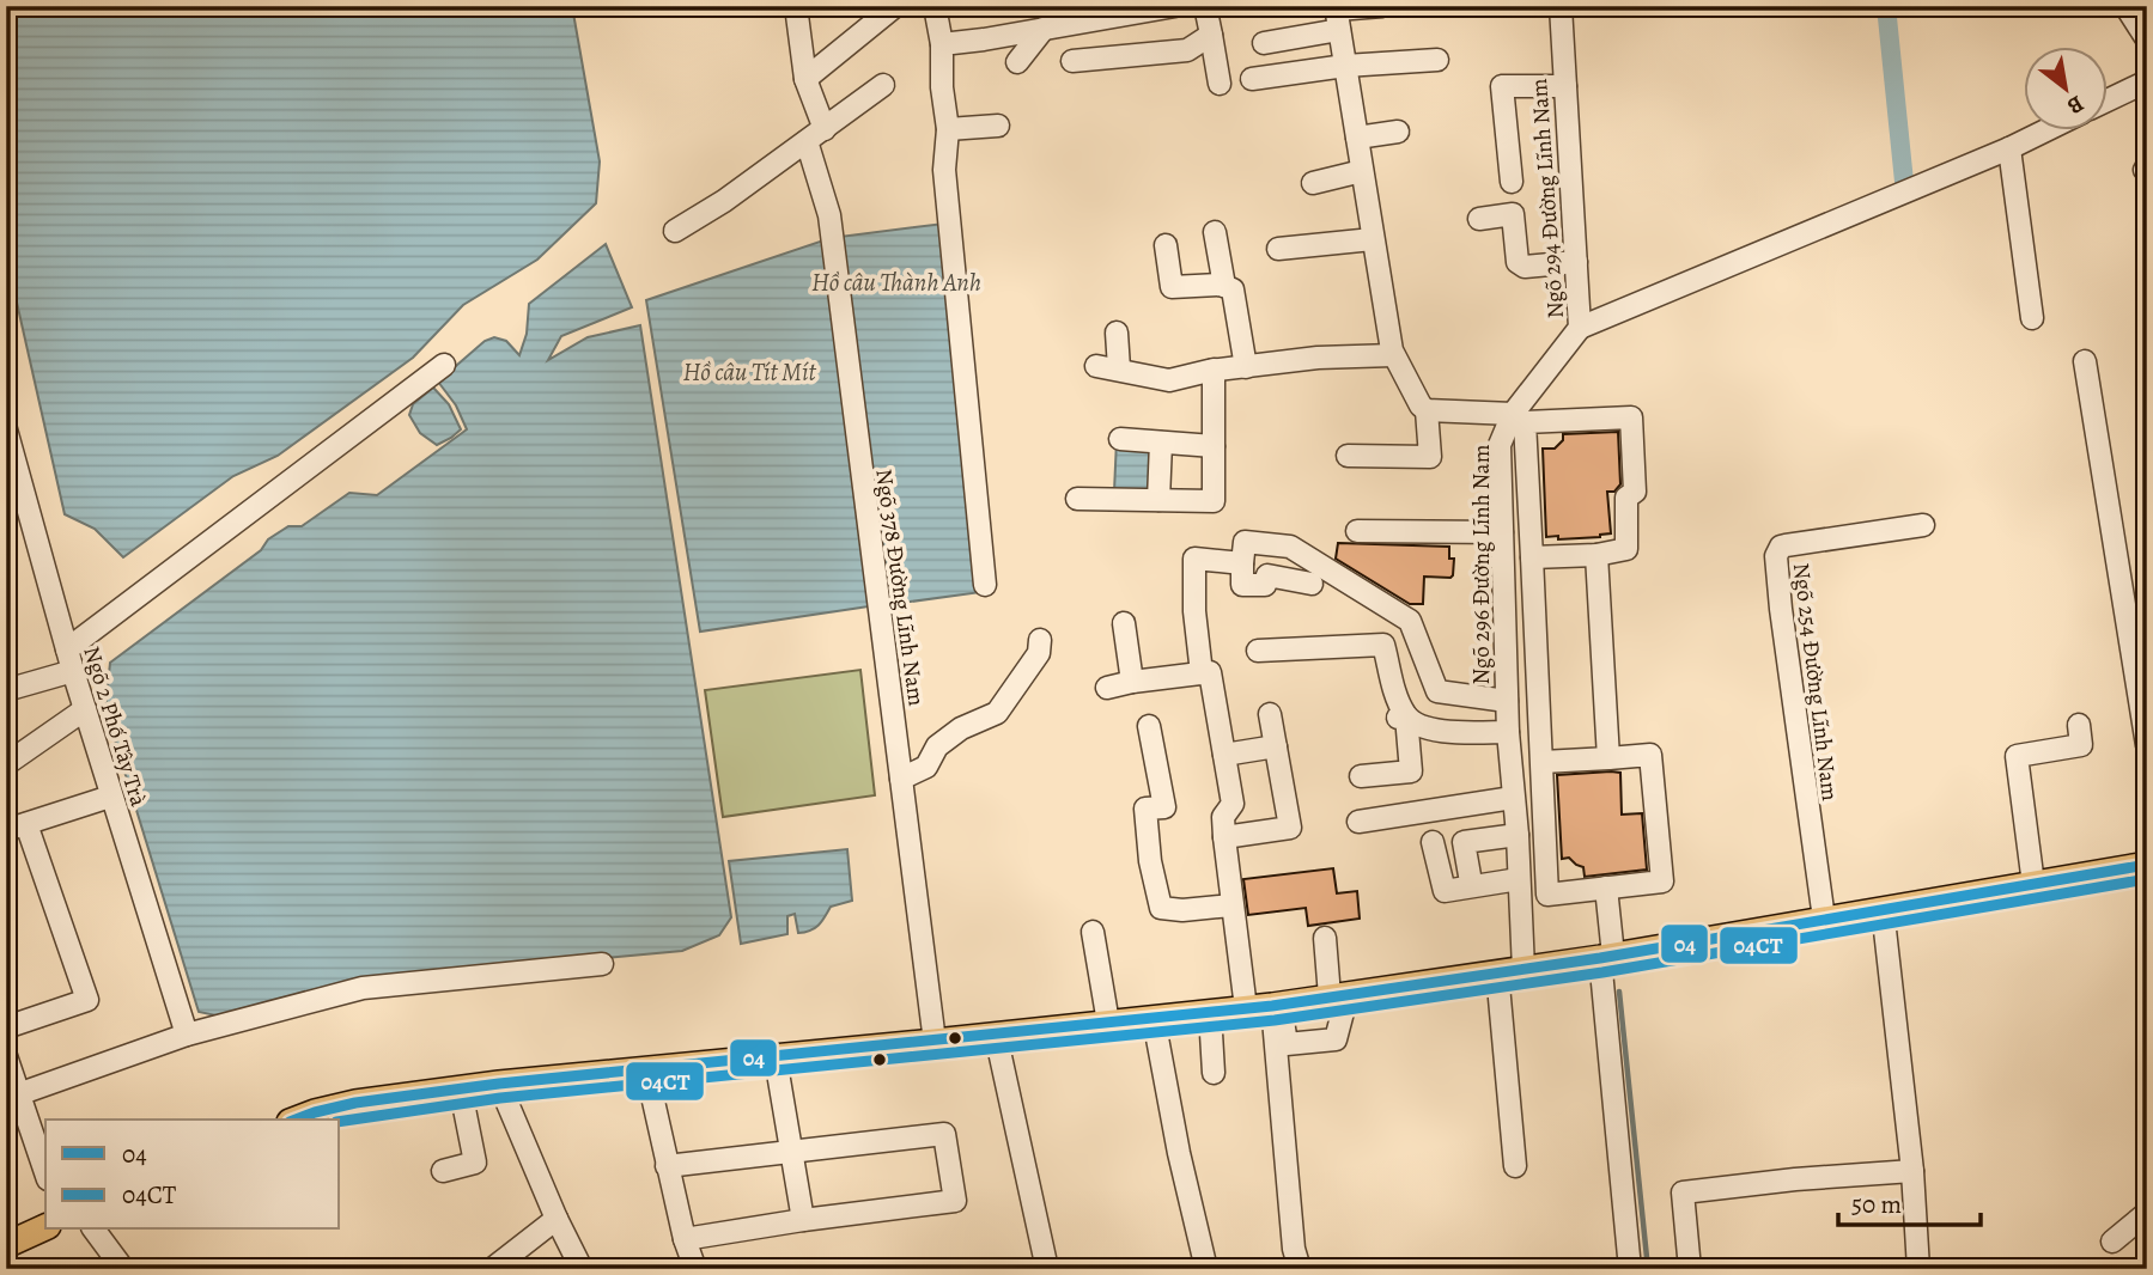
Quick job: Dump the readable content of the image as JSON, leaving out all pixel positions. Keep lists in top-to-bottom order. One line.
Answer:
{"streets":{"street":["Ngõ 294 Đường Lĩnh Nam","Ngõ 296 Đường Lĩnh Nam","Ngõ 378 Đường Lĩnh Nam","Ngõ 254 Đường Lĩnh Nam","Ngõ 2 Phố Tây Trà"]},"crossings":[["Ngõ 294 Đường Lĩnh Nam","Ngõ 296 Đường Lĩnh Nam"]],"water":["Hồ câu Thành Anh","Hồ câu Tít Mít"],"lines":["transit line 04","transit line 04CT"],"legend":["04","04CT"],"scale_bar":"50 m","north":"bottom right"}
